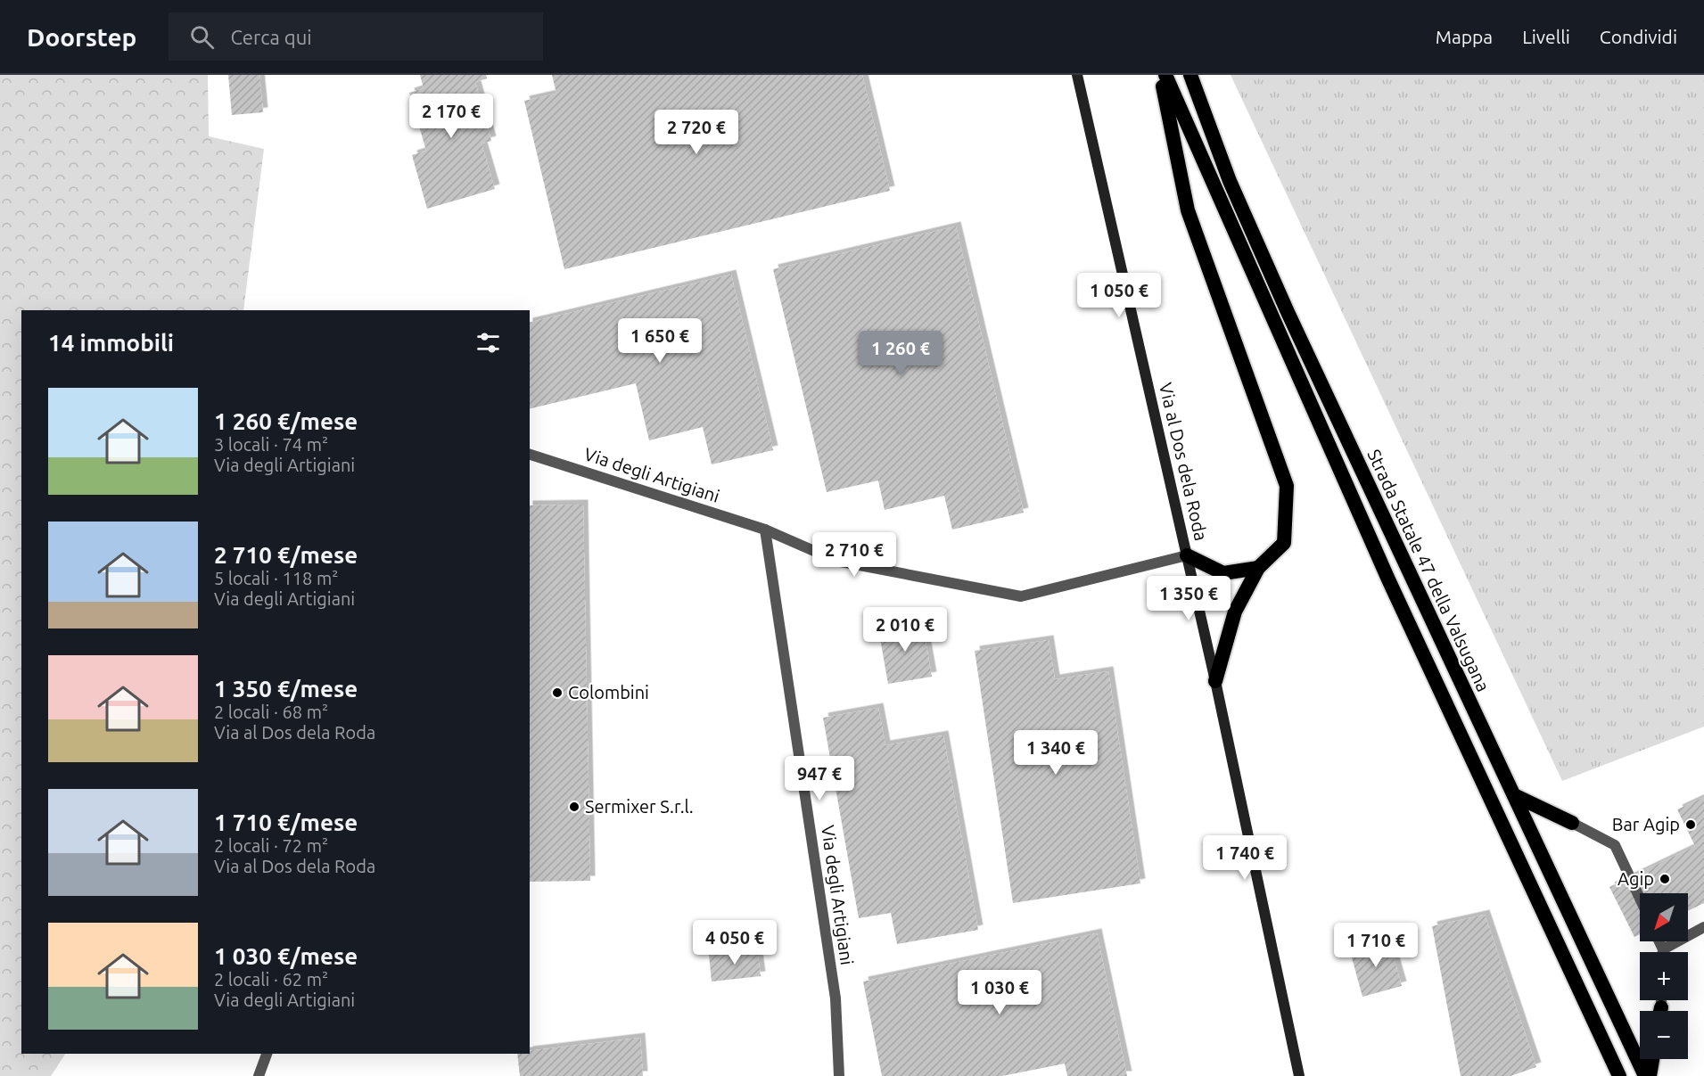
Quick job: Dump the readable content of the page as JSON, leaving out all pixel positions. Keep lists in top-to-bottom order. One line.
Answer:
{"streets":{"highway":["Strada Statale 47 della Valsugana"],"main road":["Via al Dos dela Roda"],"street":["Via degli Artigiani"]},"crossings":[["Via al Dos dela Roda","Via degli Artigiani"]],"places":["Colombini","Sermixer S.r.l.","Bar Agip","Agip"],"north":"bottom left","page":{"header":"Doorstep","search":"Cerca qui","nav":["Mappa","Livelli","Condividi"],"price":["2 170 €","2 720 €","1 050 €","1 650 €","1 260 €","2 710 €","1 350 €","2 010 €","1 340 €","947 €","1 740 €","4 050 €","1 710 €","1 030 €"],"heading":"14 immobili","list":[{"name":"1 260 €/mese","note":"3 locali · 74 m² · Via degli Artigiani"},{"name":"2 710 €/mese","note":"5 locali · 118 m² · Via degli Artigiani"},{"name":"1 350 €/mese","note":"2 locali · 68 m² · Via al Dos dela Roda"},{"name":"1 710 €/mese","note":"2 locali · 72 m² · Via al Dos dela Roda"},{"name":"1 030 €/mese","note":"2 locali · 62 m² · Via degli Artigiani"}],"map_buttons":["+","−"]}}
